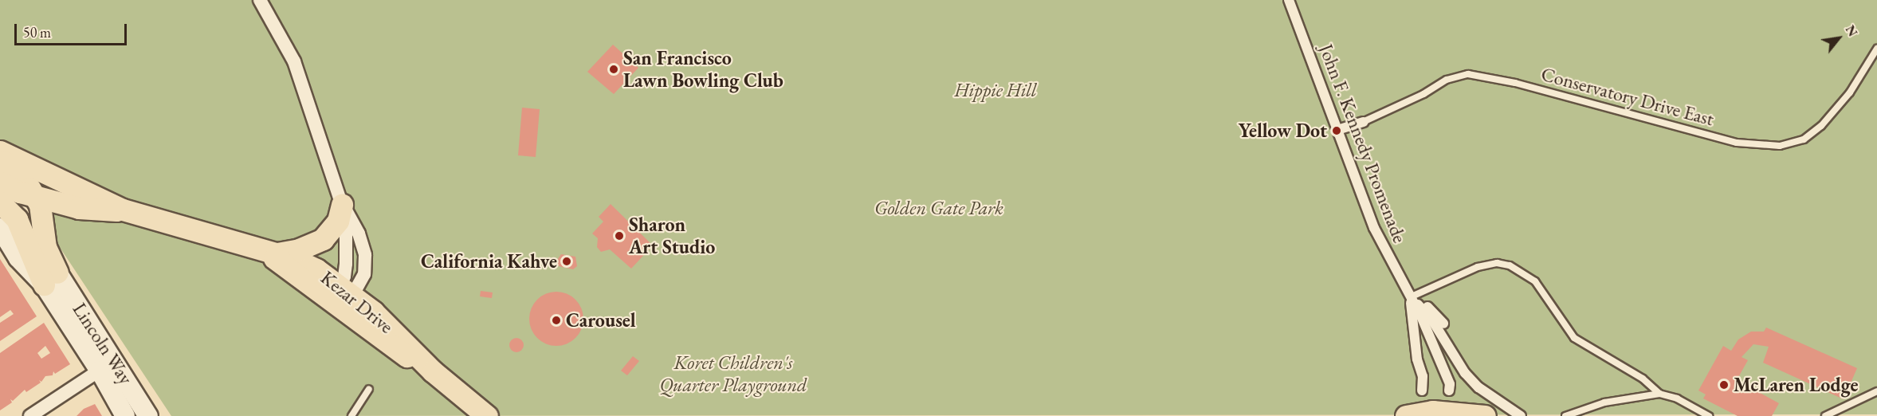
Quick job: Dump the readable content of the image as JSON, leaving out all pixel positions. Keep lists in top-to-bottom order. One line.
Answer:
{"streets":{"main road":["Kezar Drive","Lincoln Way"],"street":["Conservatory Drive East","John F. Kennedy Promenade"]},"crossings":[["Conservatory Drive East","John F. Kennedy Promenade"]],"parks":["Hippie Hill","Golden Gate Park","Koret Children's Quarter Playground"],"places":["San Francisco Lawn Bowling Club","Yellow Dot","Sharon Art Studio","California Kahve","Carousel","McLaren Lodge"],"scale_bar":"50 m","north":"top right"}
